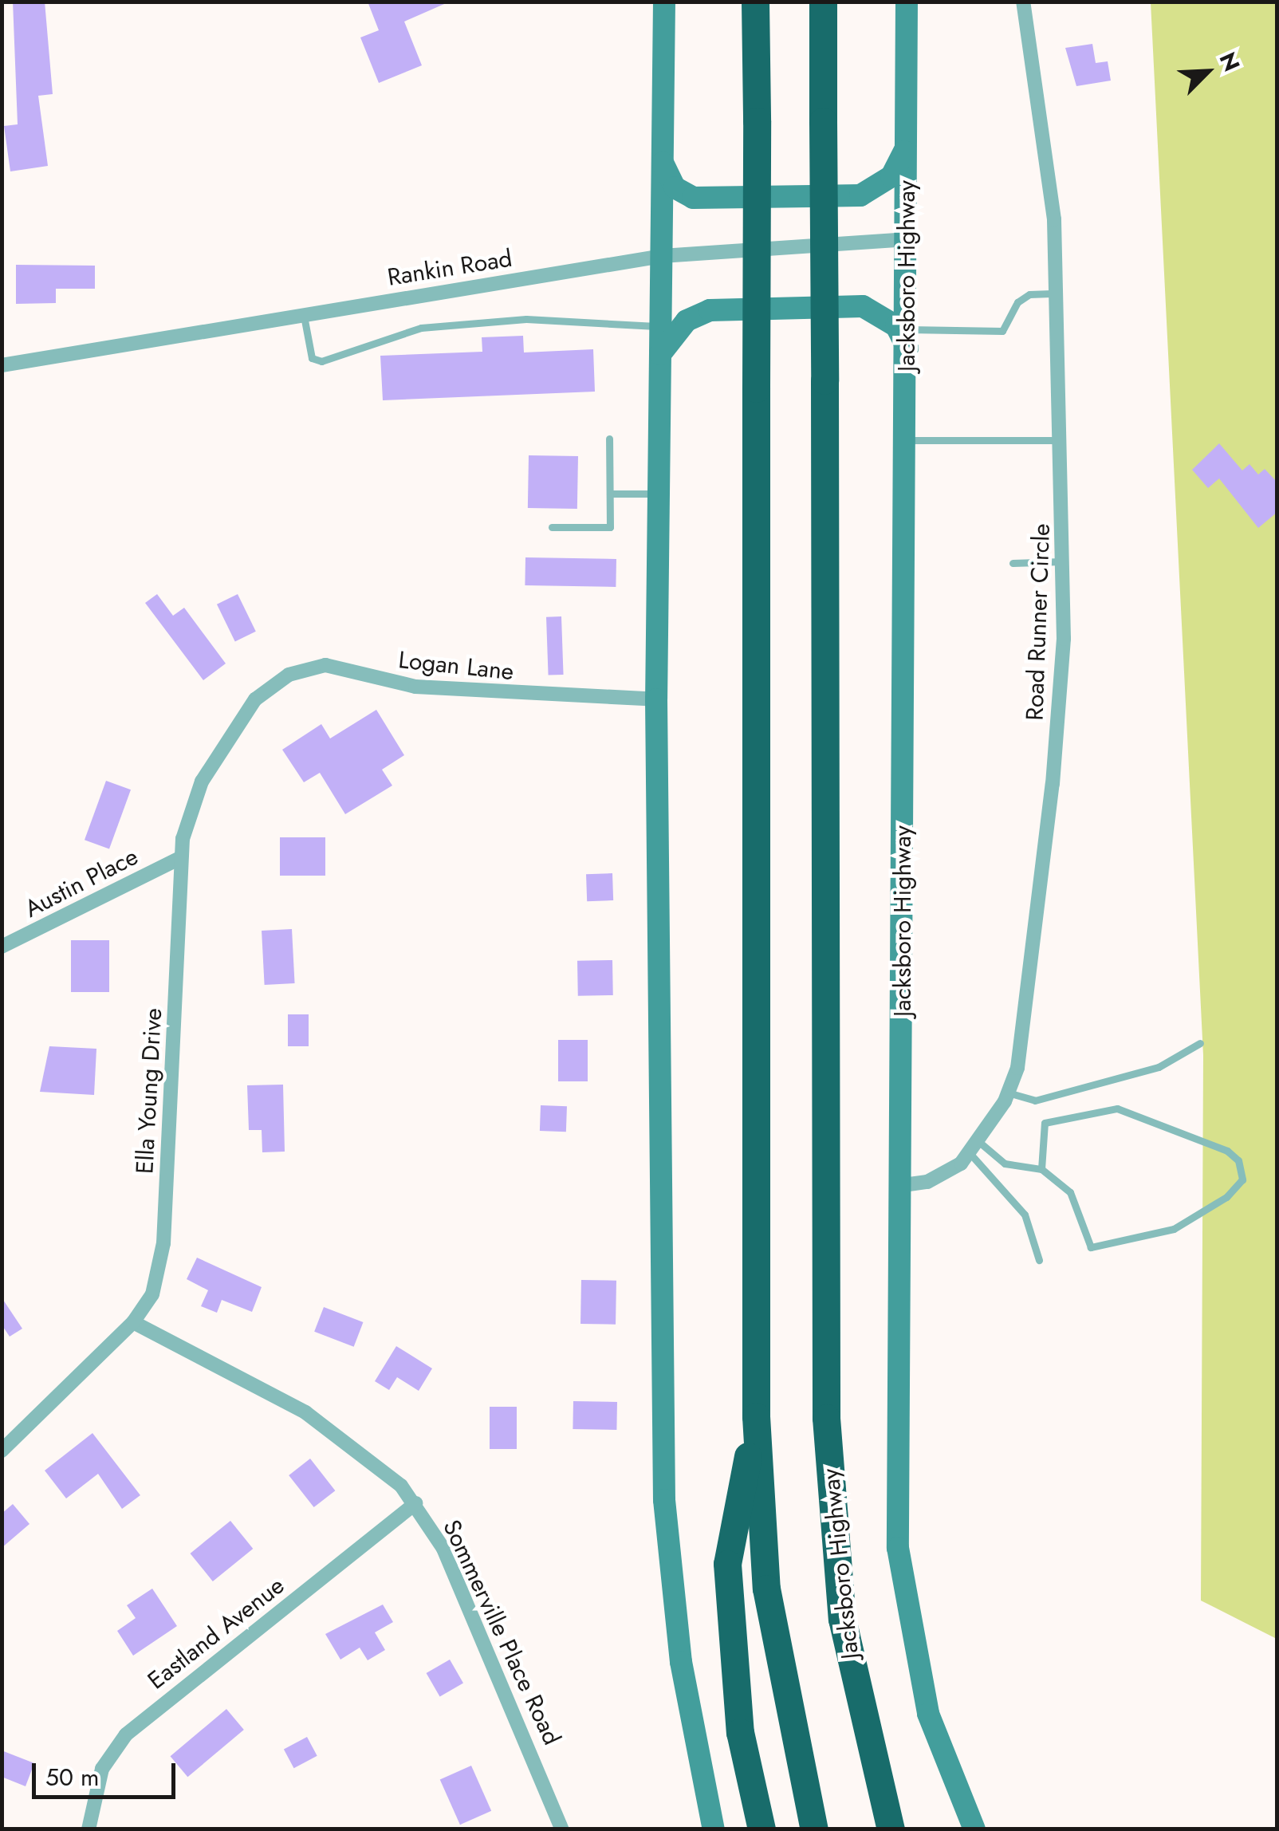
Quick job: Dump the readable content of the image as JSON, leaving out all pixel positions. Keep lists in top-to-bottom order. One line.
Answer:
{"streets":{"highway":["Jacksboro Highway"],"street":["Rankin Road","Road Runner Circle","Logan Lane","Austin Place","Ella Young Drive","Sommerville Place Road","Eastland Avenue"]},"crossings":[["Rankin Road","Jacksboro Highway"],["Jacksboro Highway","Road Runner Circle"],["Logan Lane","Ella Young Drive"],["Austin Place","Ella Young Drive"],["Ella Young Drive","Sommerville Place Road"],["Sommerville Place Road","Eastland Avenue"]],"scale_bar":"50 m","north":"top right"}
